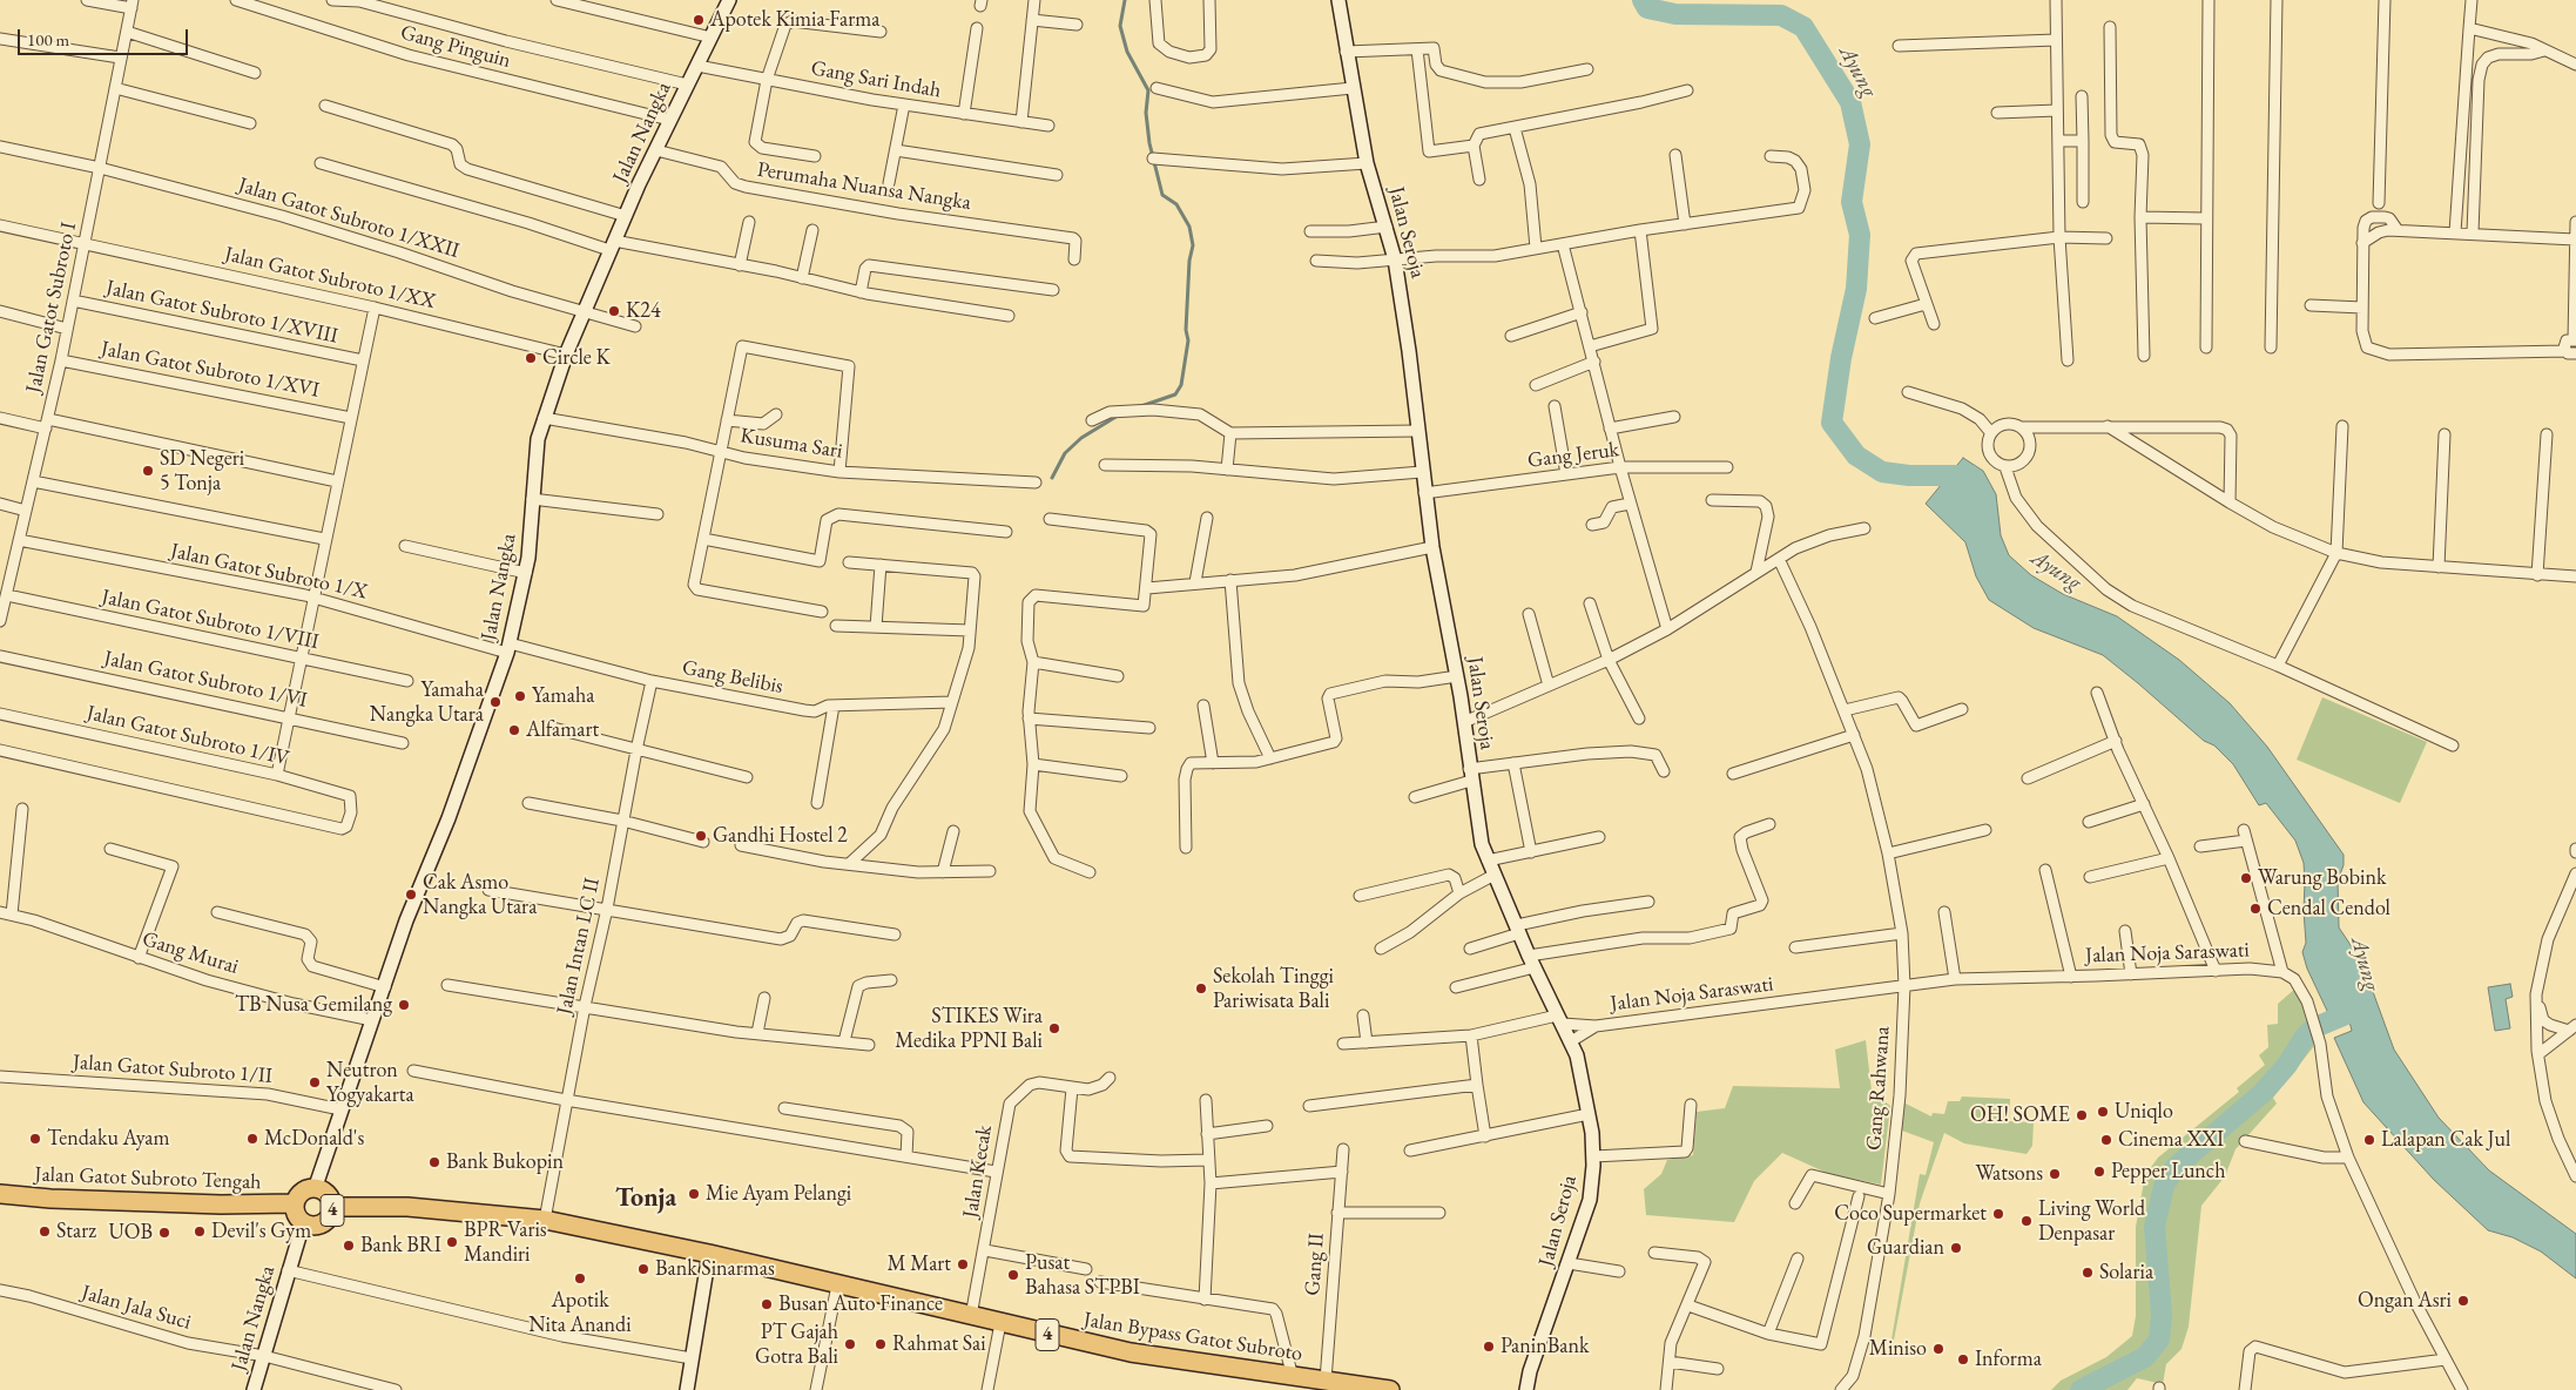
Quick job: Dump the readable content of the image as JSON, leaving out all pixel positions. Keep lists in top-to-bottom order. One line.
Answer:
{"streets":{"highway":["Jalan Gatot Subroto Tengah","4","Jalan Bypass Gatot Subroto"],"main road":["Jalan Nangka","Jalan Seroja"],"street":["Gang Pinguin","Gang Sari Indah","Perumaha Nuansa Nangka","Jalan Gatot Subroto 1/XXII","Jalan Gatot Subroto 1/XX","Jalan Gatot Subroto I","Jalan Gatot Subroto 1/XVIII","Jalan Gatot Subroto 1/XVI","Kusuma Sari","Gang Jeruk","Jalan Gatot Subroto 1/X","Jalan Gatot Subroto 1/VIII","Gang Belibis","Jalan Gatot Subroto 1/VI","Jalan Gatot Subroto 1/IV","Jalan Intan LC II","Gang Murai","Jalan Noja Saraswati","Jalan Gatot Subroto 1/II","Gang Rahwana","Jalan Kecak","Gang II","Jalan Jala Suci"]},"crossings":[["Gang Pinguin","Jalan Nangka"],["Gang Sari Indah","Jalan Nangka"],["Jalan Nangka","Perumaha Nuansa Nangka"],["Jalan Nangka","Jalan Gatot Subroto 1/XXII"],["Jalan Nangka","Jalan Gatot Subroto 1/XX"],["Jalan Nangka","Kusuma Sari"],["Jalan Nangka","Jalan Gatot Subroto 1/X"],["Jalan Nangka","Gang Belibis"],["Jalan Nangka","Gang Murai"],["Jalan Nangka","Jalan Gatot Subroto 1/II"],["Jalan Nangka","Jalan Gatot Subroto Tengah"],["Jalan Nangka","4"],["Jalan Nangka","Jalan Jala Suci"],["Jalan Nangka","Jalan Bypass Gatot Subroto"],["Jalan Gatot Subroto 1/XXII","Jalan Gatot Subroto I"],["Jalan Seroja","Gang Jeruk"],["Jalan Seroja","Jalan Noja Saraswati"],["Jalan Gatot Subroto 1/XX","Jalan Gatot Subroto I"],["Jalan Gatot Subroto I","Jalan Gatot Subroto 1/XVIII"],["Jalan Gatot Subroto I","Jalan Gatot Subroto 1/XVI"],["Jalan Gatot Subroto I","Jalan Gatot Subroto 1/X"],["Jalan Gatot Subroto I","Jalan Gatot Subroto 1/VIII"],["Jalan Gatot Subroto 1/X","Gang Belibis"],["Gang Belibis","Jalan Intan LC II"],["Jalan Intan LC II","Jalan Bypass Gatot Subroto"],["Jalan Noja Saraswati","Gang Rahwana"],["Jalan Kecak","Jalan Bypass Gatot Subroto"],["Jalan Gatot Subroto Tengah","4"],["Jalan Gatot Subroto Tengah","Jalan Bypass Gatot Subroto"],["4","Jalan Bypass Gatot Subroto"],["Gang II","Jalan Bypass Gatot Subroto"]],"districts":["Tonja"],"water":["Ayung"],"places":["Apotek Kimia Farma","K24","Circle K","SD Negeri 5 Tonja","Yamaha","Yamaha Nangka Utara","Alfamart","Gandhi Hostel 2","Warung Bobink","Cak Asmo Nangka Utara","Cendal Cendol","Sekolah Tinggi Pariwisata Bali","TB Nusa Gemilang","STIKES Wira Medika PPNI Bali","Neutron Yogyakarta","Uniqlo","OH! SOME","Tendaku Ayam","McDonald's","Cinema XXI","Lalapan Cak Jul","Bank Bukopin","Pepper Lunch","Watsons","Mie Ayam Pelangi","Coco Supermarket","Living World Denpasar","Starz","Devil's Gym","UOB","BPR Varis Mandiri","Bank BRI","Guardian","M Mart","Bank Sinarmas","Solaria","Pusat Bahasa STPBI","Apotik Nita Anandi","Ongan Asri","Busan Auto Finance","PT Gajah Gotra Bali","Rahmat Sai","PaninBank","Miniso","Informa"],"scale_bar":"100 m"}
